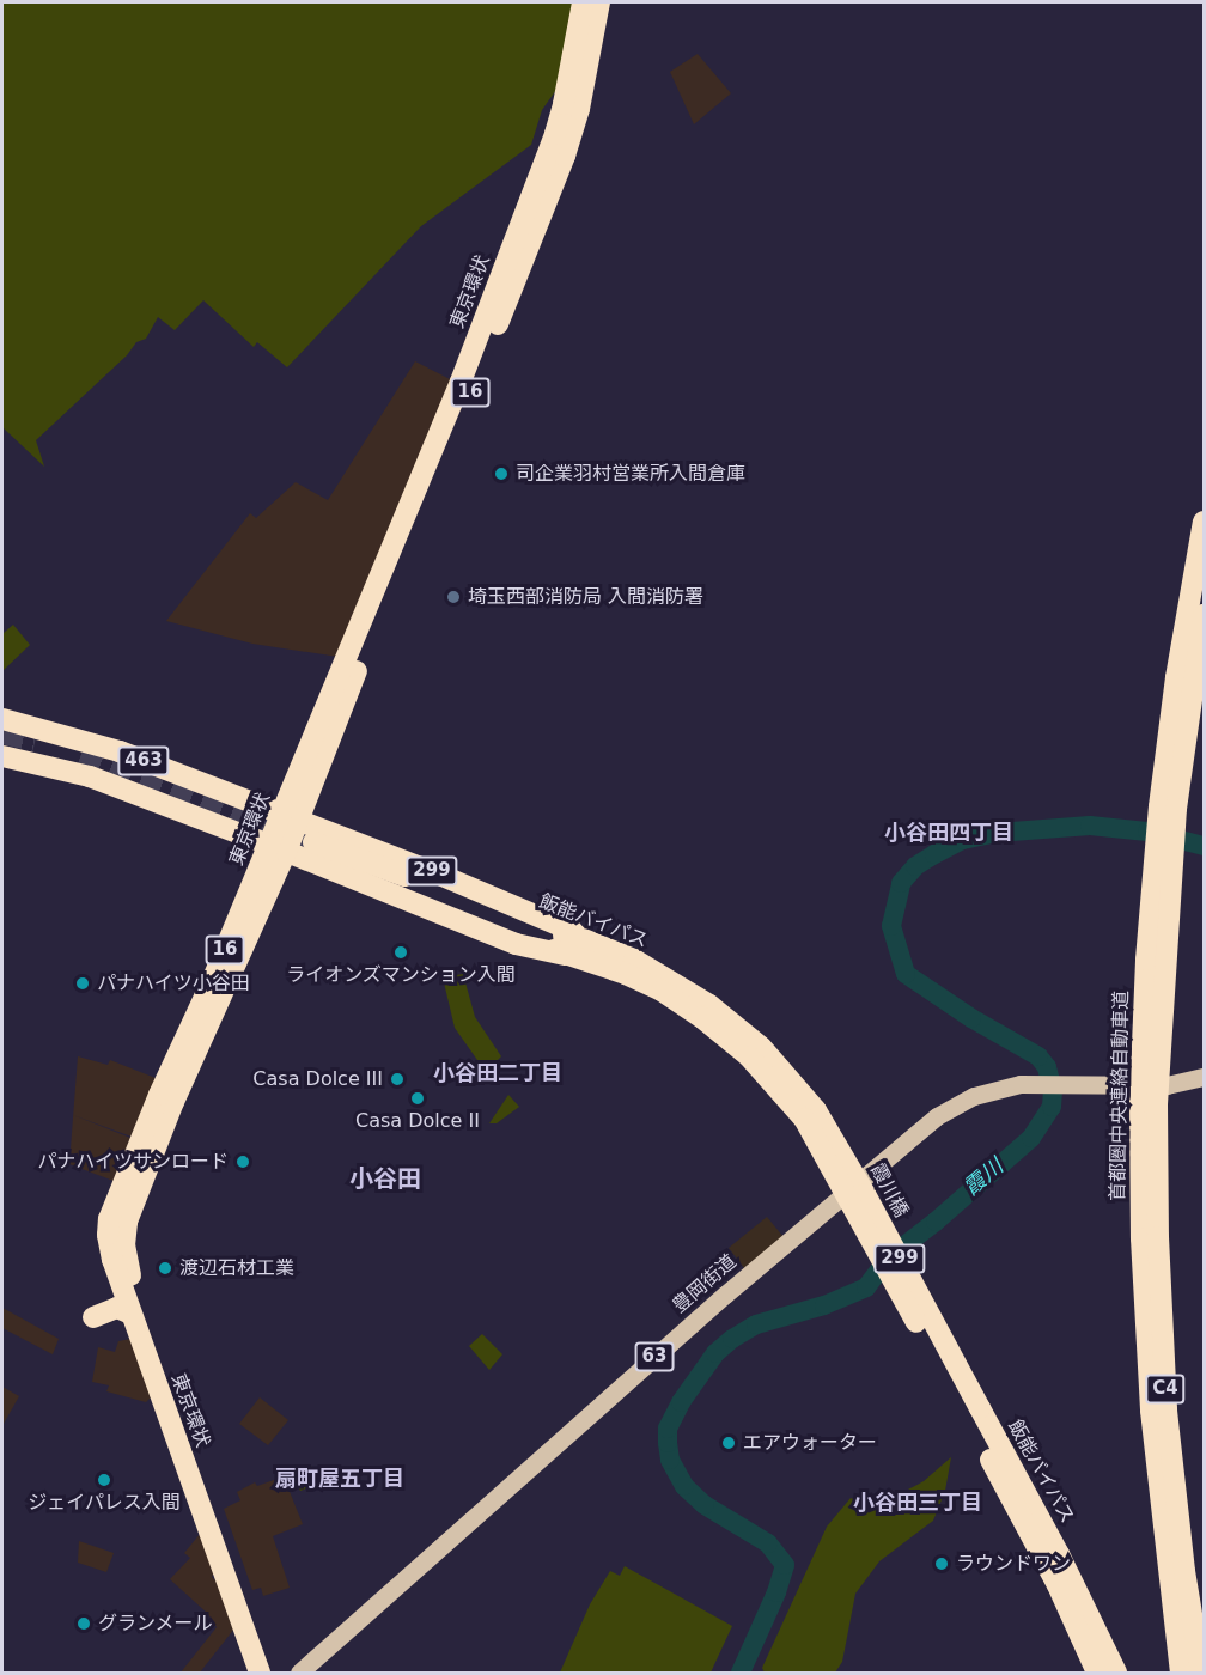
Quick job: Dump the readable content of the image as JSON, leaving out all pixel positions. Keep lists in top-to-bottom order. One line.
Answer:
{"streets":{"highway":["東京環状","16","463","299","飯能バイパス","首都圏中央連絡自動車道","霞川橋","C4"],"main road":["豊岡街道","63"]},"crossings":[["東京環状","463"],["東京環状","299"],["463","299"],["299","飯能バイパス"],["飯能バイパス","霞川橋"]],"districts":["小谷田四丁目","小谷田二丁目","小谷田","扇町屋五丁目","小谷田三丁目"],"water":["霞川"],"places":["司企業羽村営業所入間倉庫","埼玉西部消防局 入間消防署","ライオンズマンション入間","パナハイツ小谷田","Casa Dolce III","Casa Dolce II","パナハイツサンロード","渡辺石材工業","エアウォーター","ジェイパレス入間","ラウンドワン","グランメール"]}
